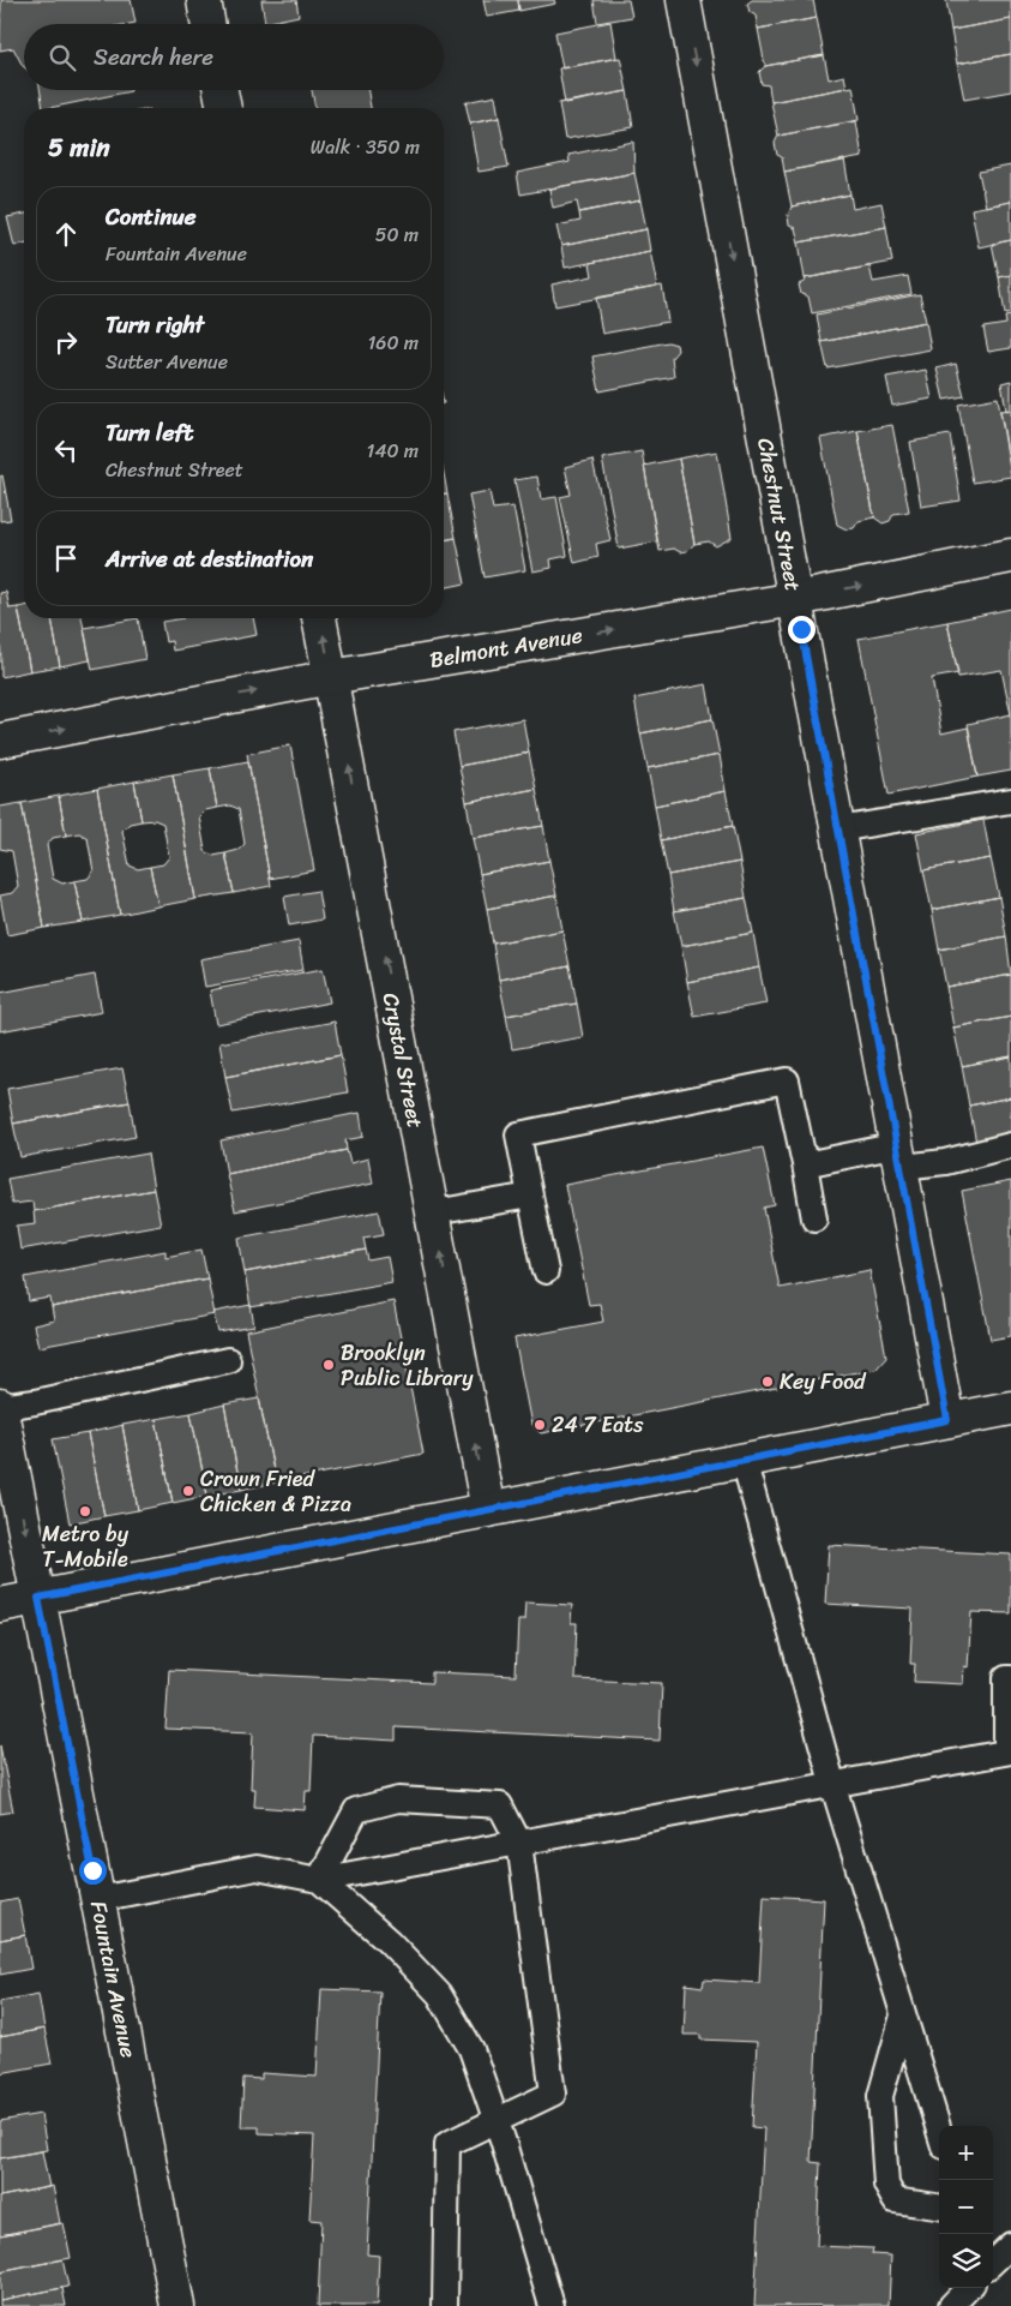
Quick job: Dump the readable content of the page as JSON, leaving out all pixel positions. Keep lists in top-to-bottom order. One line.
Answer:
{"streets":{"street":["Chestnut Street","Belmont Avenue","Crystal Street","Fountain Avenue"]},"crossings":[["Chestnut Street","Belmont Avenue"],["Belmont Avenue","Crystal Street"]],"one_way":["Chestnut Street","Belmont Avenue","Crystal Street"],"places":["Brooklyn Public Library","Key Food","24 7 Eats","Crown Fried Chicken & Pizza","Metro by T-Mobile"],"page":{"search":"Search here","heading":["5 min","Walk · 350 m"],"list":[["Continue","Fountain Avenue","50 m"],["Turn right","Sutter Avenue","160 m"],["Turn left","Chestnut Street","140 m"],"Arrive at destination"],"map_buttons":["+","−"]}}
